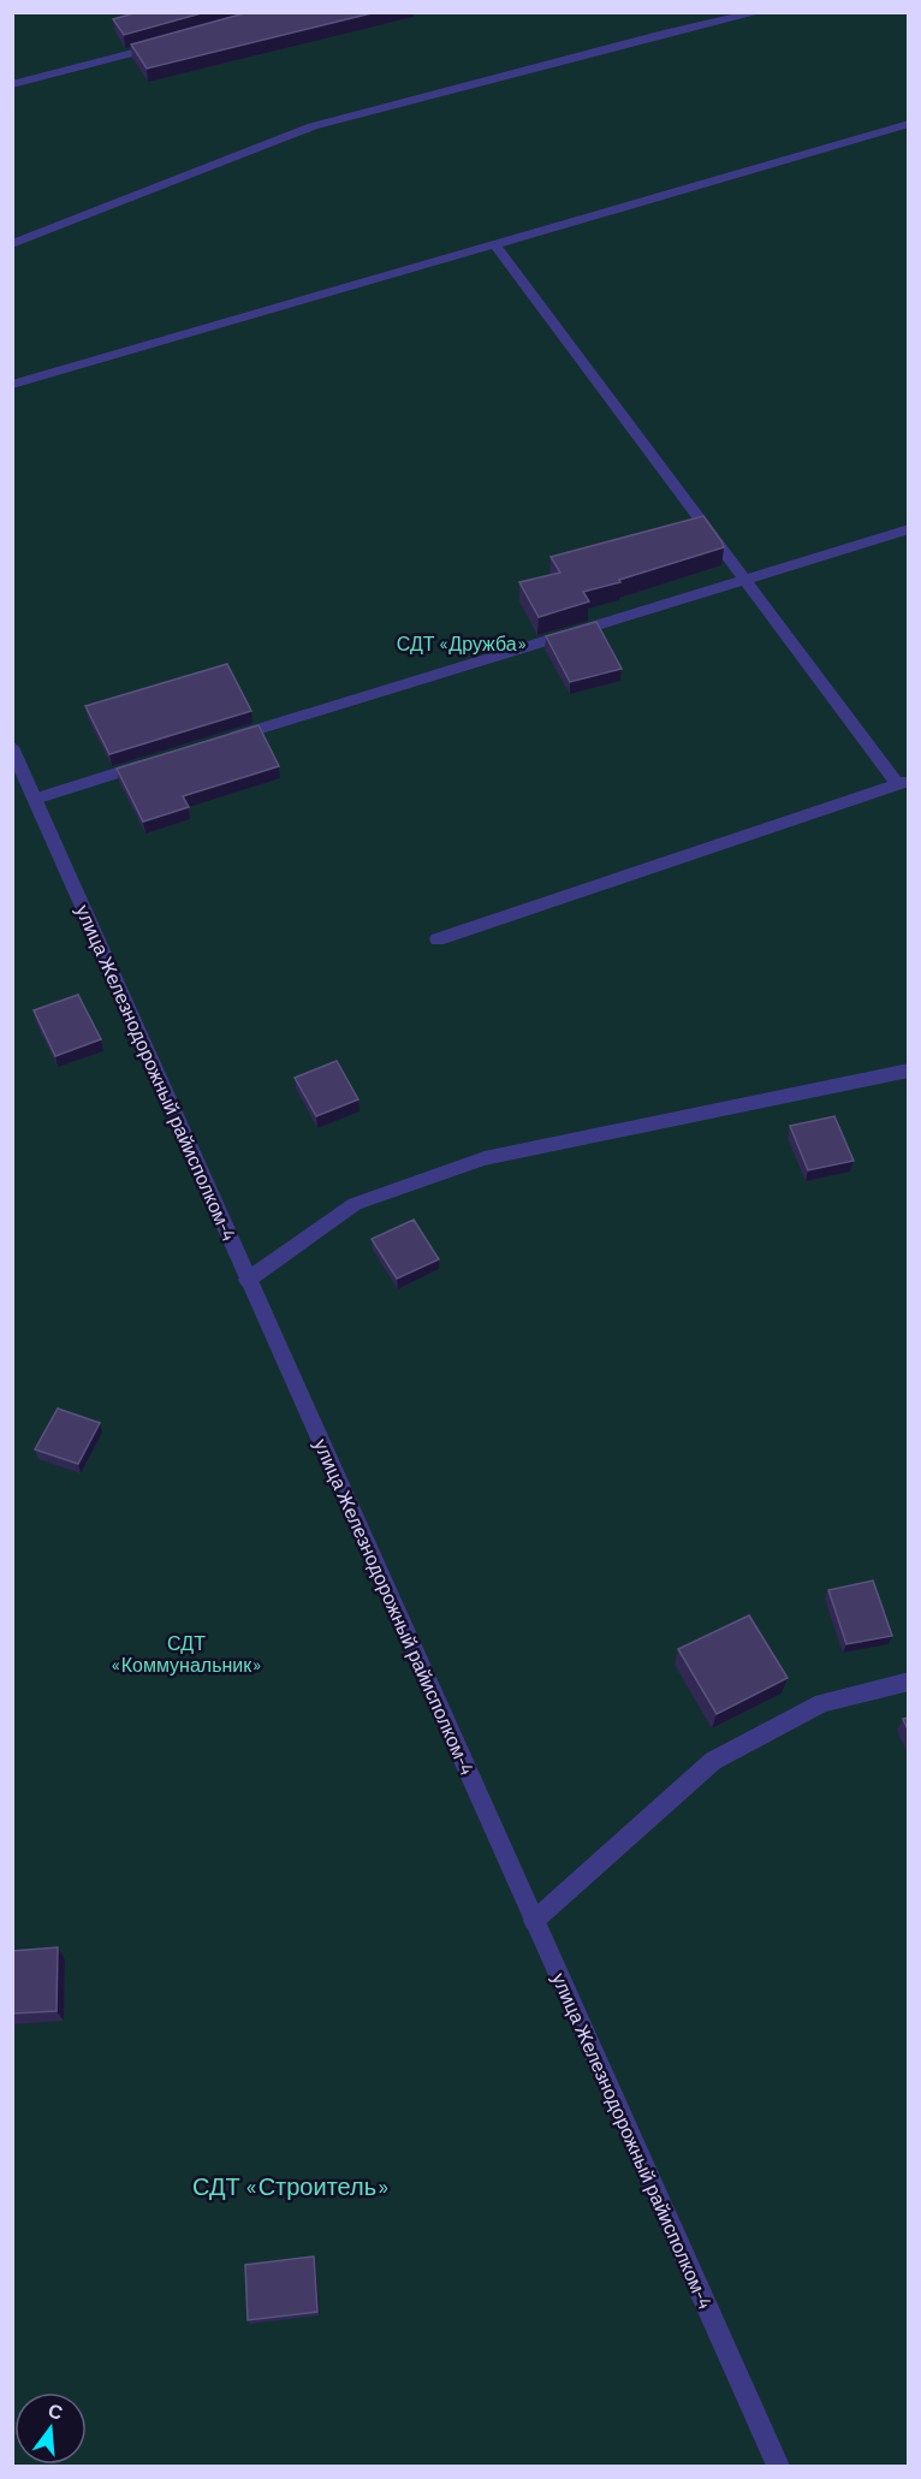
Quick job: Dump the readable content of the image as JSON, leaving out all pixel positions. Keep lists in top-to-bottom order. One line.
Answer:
{"streets":{"street":["улица Железнодорожный райисполком-4"]},"parks":["СДТ «Дружба»","СДТ «Коммунальник»","СДТ «Строитель»"],"north":"top"}
